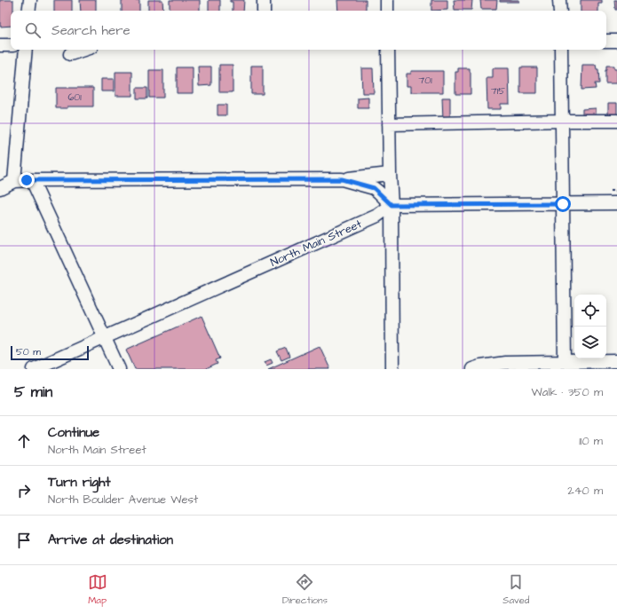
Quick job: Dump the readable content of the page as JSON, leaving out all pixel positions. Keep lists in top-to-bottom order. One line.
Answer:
{"streets":{"street":["North Main Street"]},"house_numbers":["701","715","601"],"scale_bar":"50 m","page":{"search":"Search here","scale":"50 m","heading":["5 min","Walk · 350 m"],"list":[["Continue","North Main Street","110 m"],["Turn right","North Boulder Avenue West","240 m"],"Arrive at destination"],"nav":["Map","Directions","Saved"]}}
